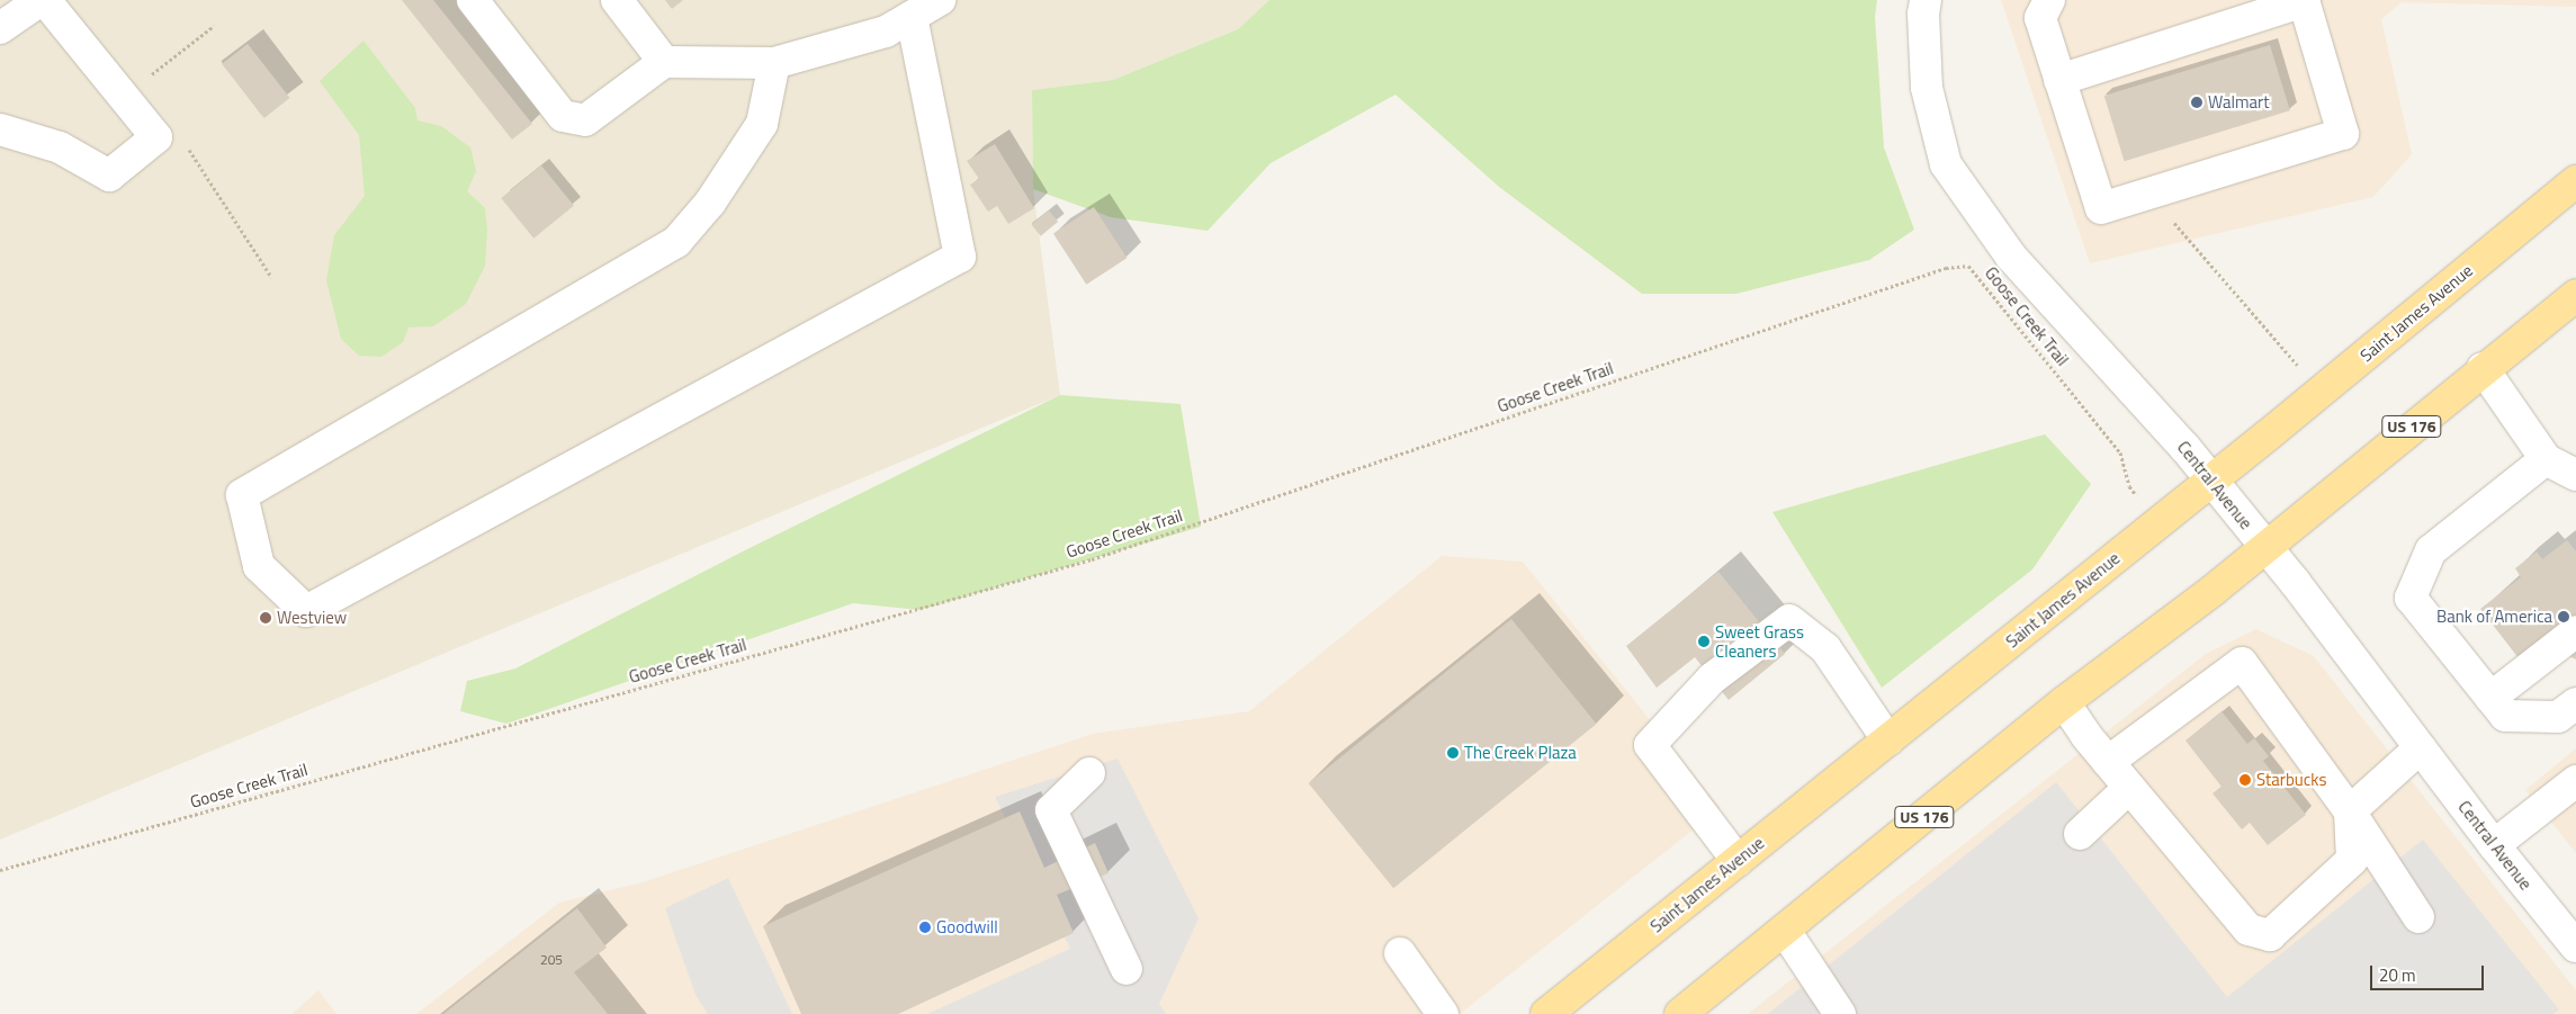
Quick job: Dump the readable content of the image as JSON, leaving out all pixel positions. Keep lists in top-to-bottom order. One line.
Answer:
{"streets":{"main road":["Saint James Avenue","US 176"],"street":["Central Avenue"],"path":["Goose Creek Trail"]},"crossings":[["Saint James Avenue","Central Avenue"],["US 176","Central Avenue"]],"places":["Walmart","Bank of America","Westview","Sweet Grass Cleaners","The Creek Plaza","Starbucks","Goodwill"],"house_numbers":["205"],"scale_bar":"20 m"}
